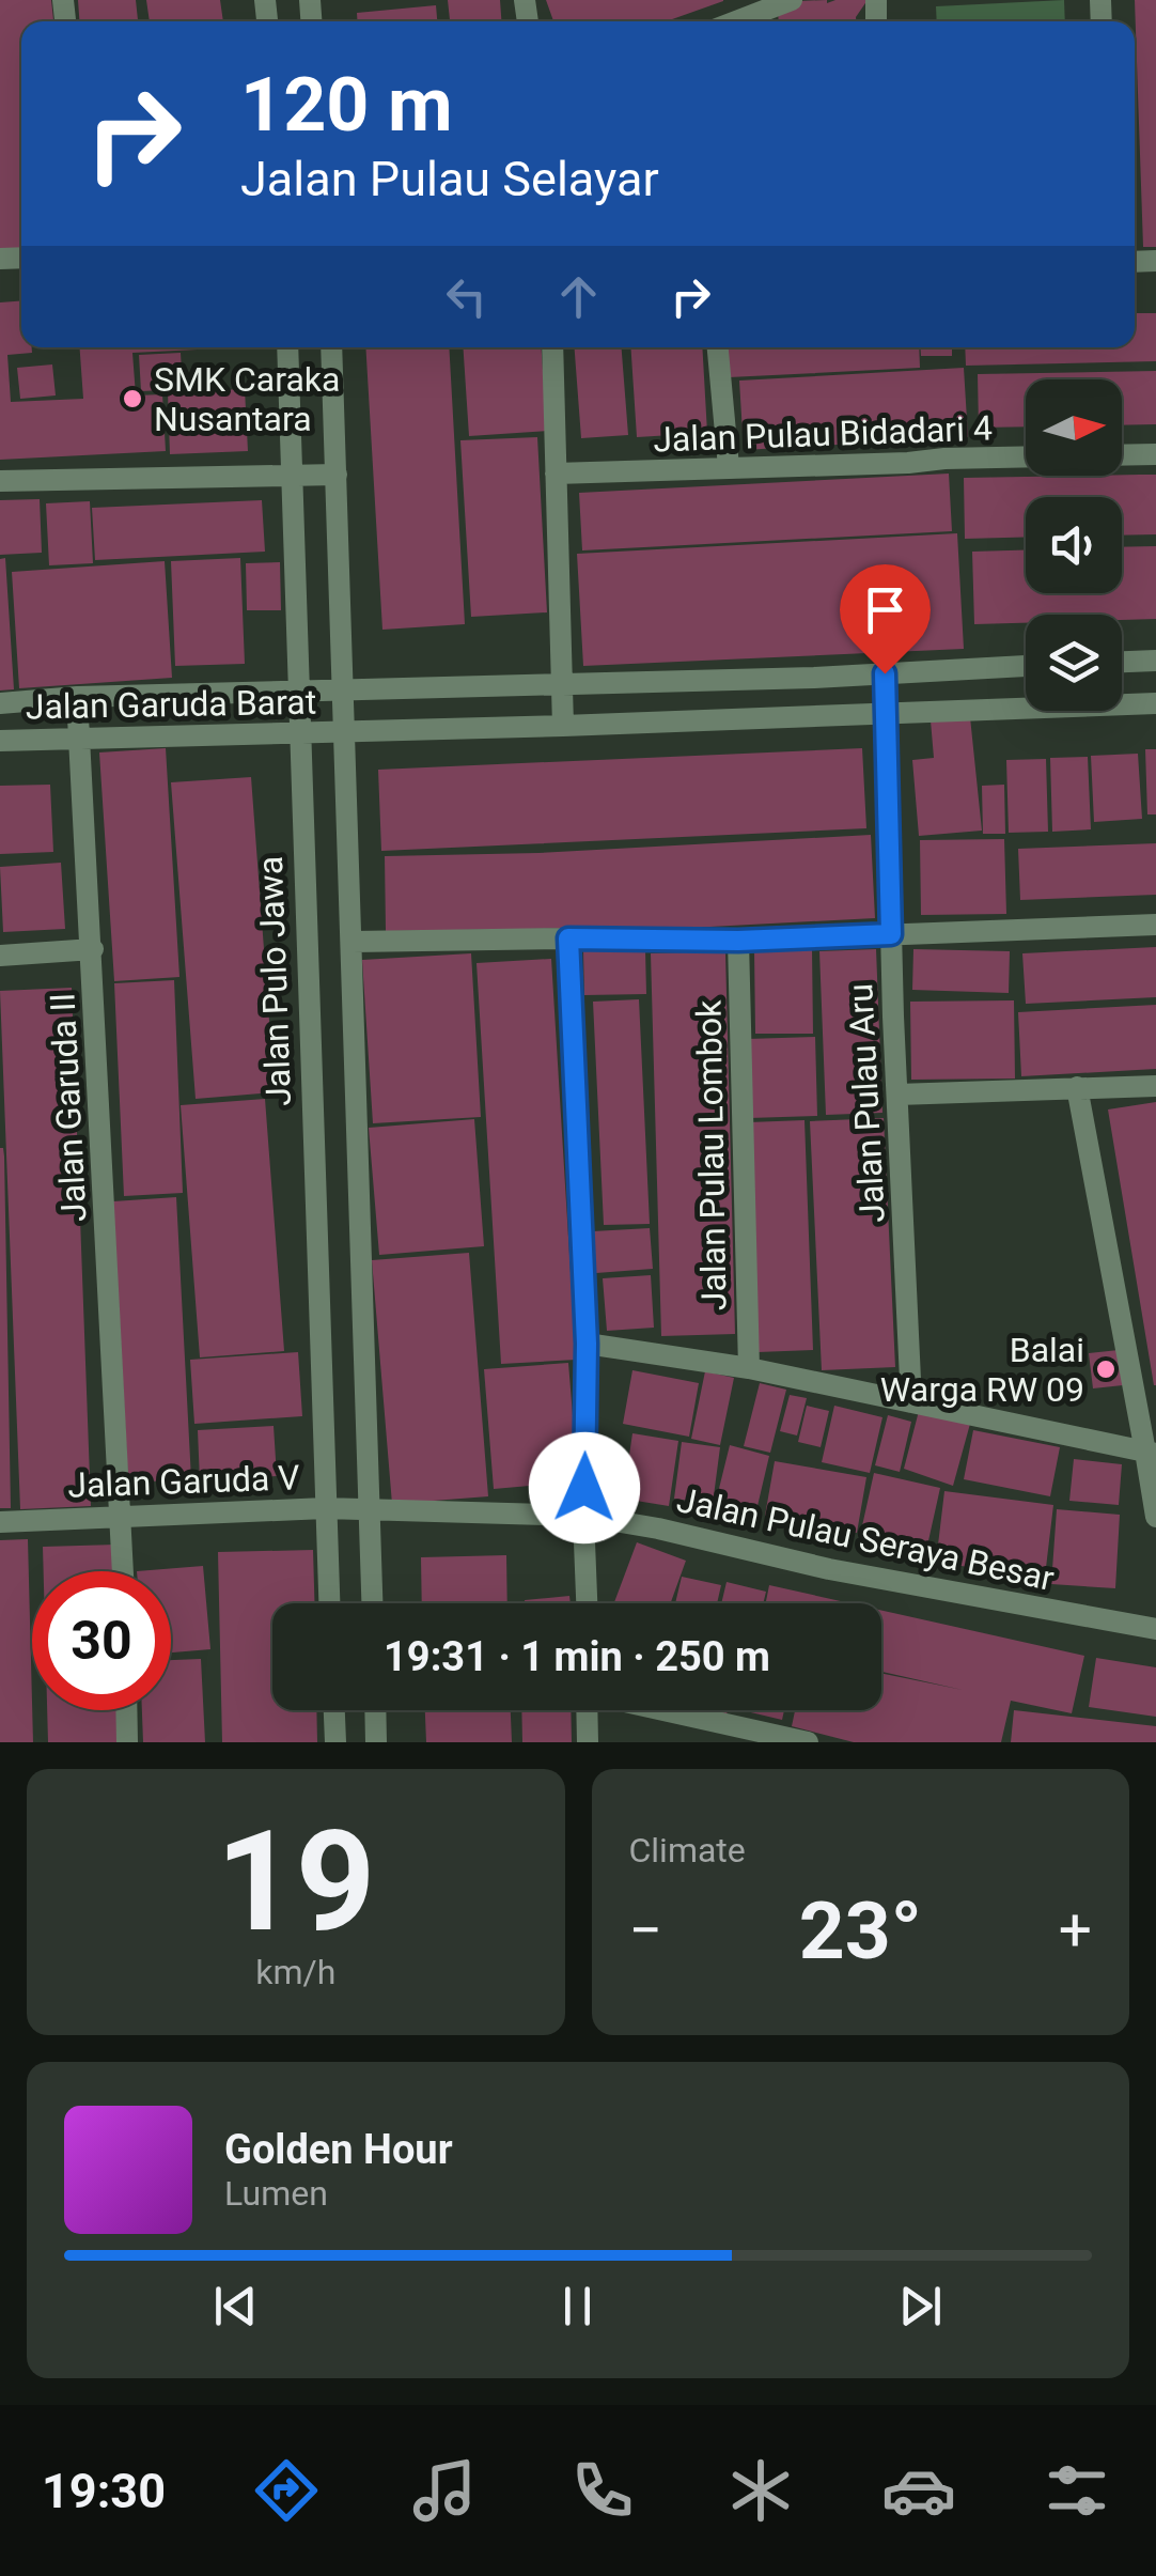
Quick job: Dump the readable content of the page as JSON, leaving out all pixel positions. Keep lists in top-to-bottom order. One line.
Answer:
{"streets":{"street":["Jalan Pulau Bidadari 4","Jalan Garuda Barat","Jalan Pulo Jawa","Jalan Pulau Aru","Jalan Garuda II","Jalan Pulau Lombok","Jalan Garuda V","Jalan Pulau Seraya Besar"]},"crossings":[["Jalan Garuda Barat","Jalan Pulo Jawa"],["Jalan Garuda Barat","Jalan Pulau Aru"],["Jalan Garuda Barat","Jalan Garuda II"],["Jalan Pulo Jawa","Jalan Garuda V"],["Jalan Garuda II","Jalan Garuda V"],["Jalan Garuda V","Jalan Pulau Seraya Besar"]],"places":["SMK Caraka Nusantara","Balai Warga RW 09"],"north":"right","page":{"turn":["120 m","Jalan Pulau Selayar"],"limit":"30","trip":"19:31 · 1 min · 250 m","tile":[["19","km/h"],"Climate"],"heat":["−","23°","+"],"song":["Golden Hour","Lumen"],"tabs":"19:30"}}
